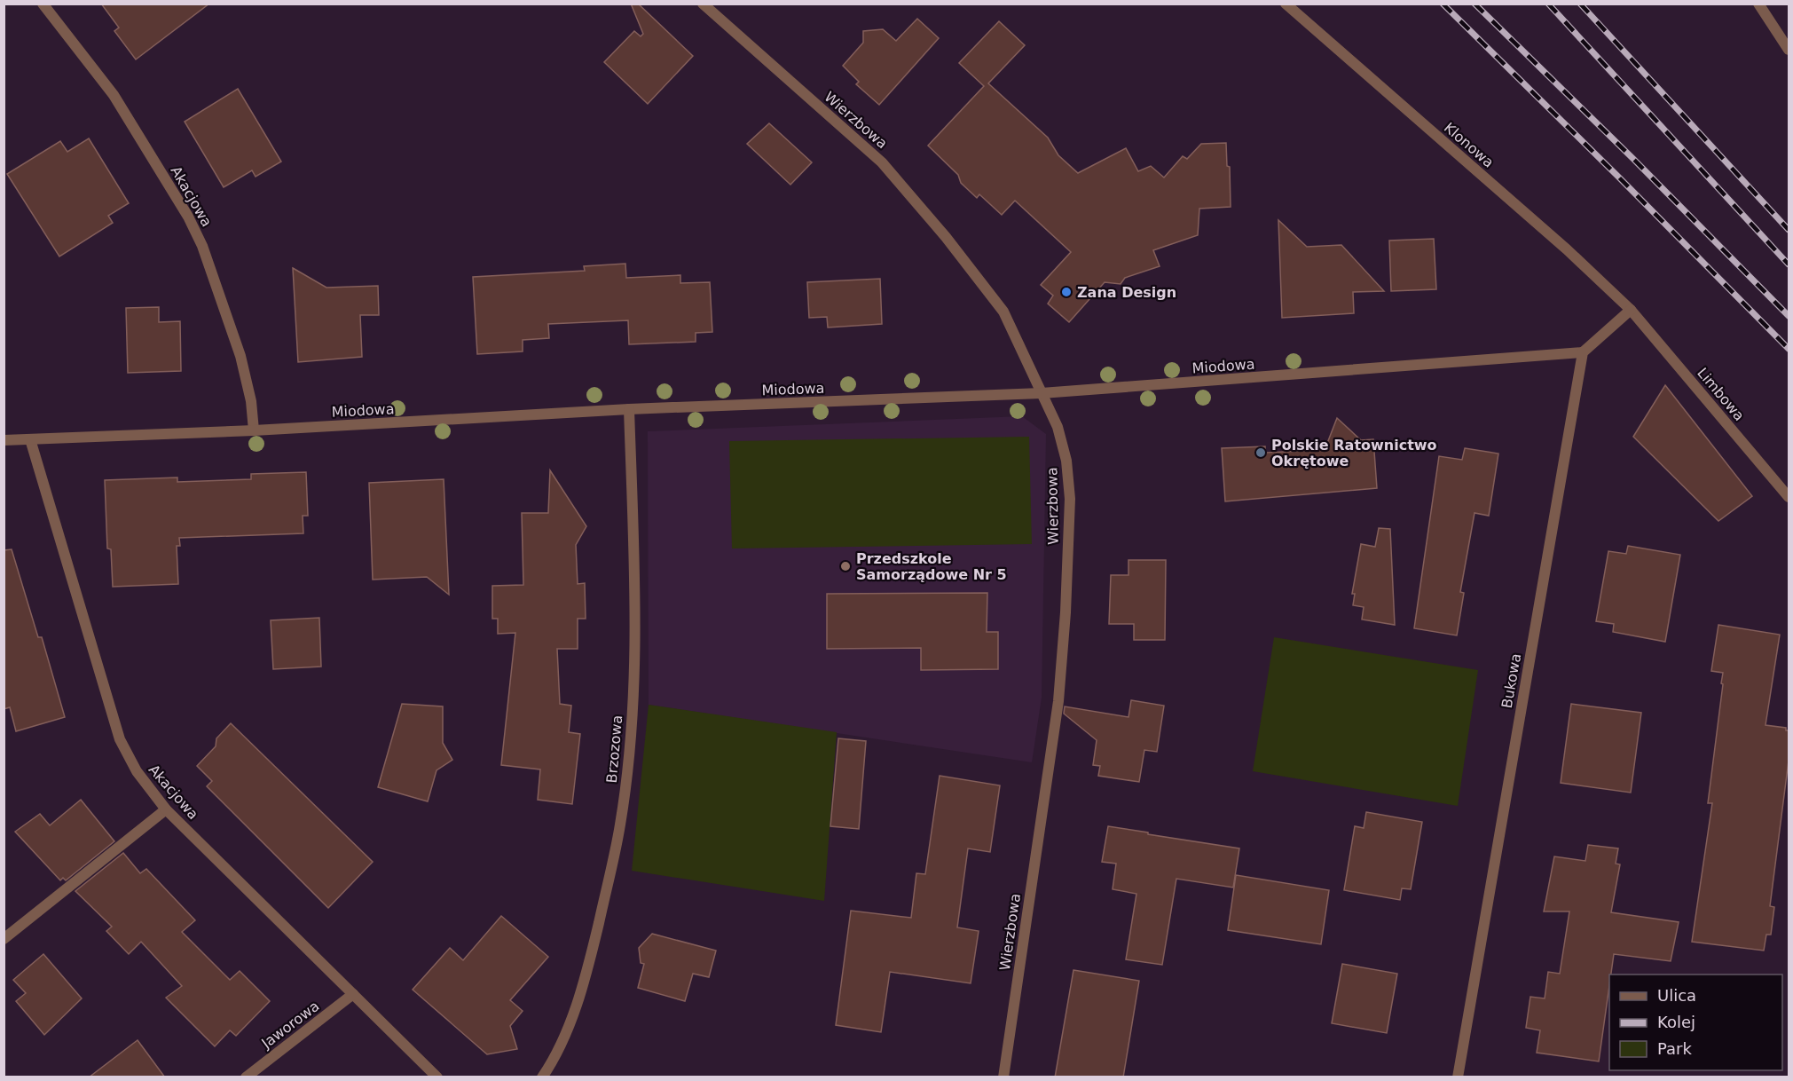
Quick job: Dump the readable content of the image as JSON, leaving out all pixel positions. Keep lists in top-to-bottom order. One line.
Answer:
{"streets":{"street":["Wierzbowa","Klonowa","Akacjowa","Miodowa","Limbowa","Bukowa","Brzozowa","Jaworowa"]},"crossings":[["Wierzbowa","Miodowa"],["Klonowa","Limbowa"],["Akacjowa","Miodowa"],["Akacjowa","Jaworowa"],["Miodowa","Bukowa"],["Miodowa","Brzozowa"]],"places":["Zana Design","Polskie Ratownictwo Okrętowe","Przedszkole Samorządowe Nr 5"],"legend":["Ulica","Kolej","Park"]}
